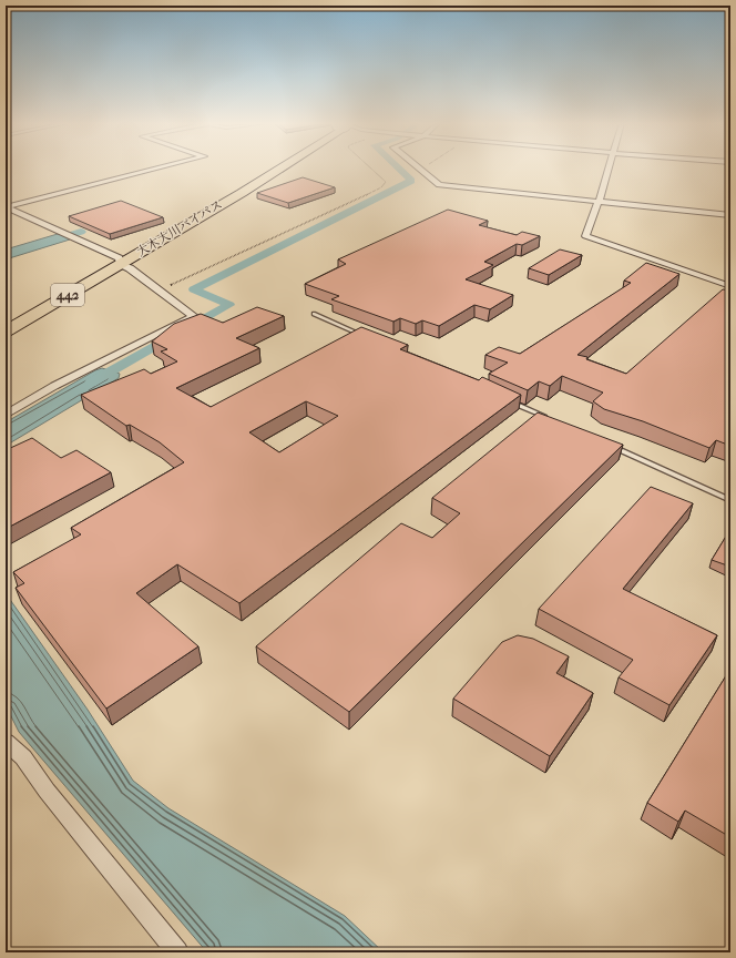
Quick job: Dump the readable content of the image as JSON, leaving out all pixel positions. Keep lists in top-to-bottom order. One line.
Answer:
{"streets":{"highway":["大木大川バイパス","442"]}}
